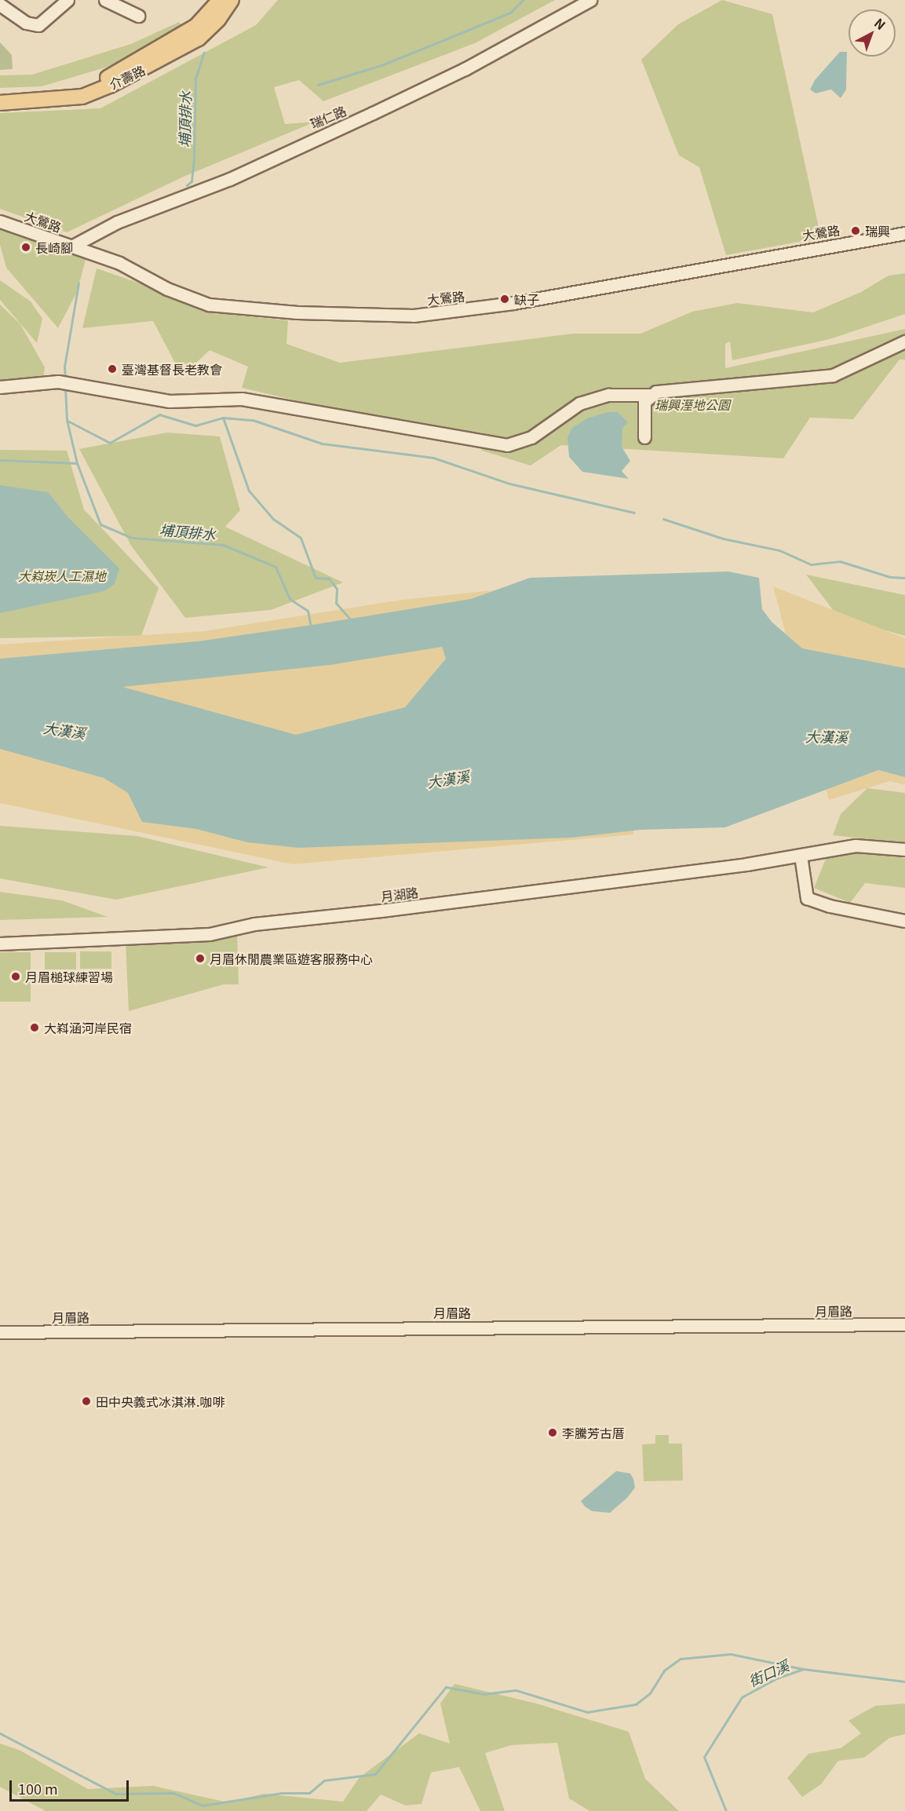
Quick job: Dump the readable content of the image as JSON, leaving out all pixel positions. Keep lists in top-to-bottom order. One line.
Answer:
{"streets":{"main road":["介壽路"],"street":["瑞仁路","大鶯路","月湖路","月眉路"]},"crossings":[["瑞仁路","大鶯路"]],"water":["埔頂排水","大漢溪","街口溪"],"parks":["瑞興溼地公園","大嵙崁人工濕地"],"places":["瑞興","長崎腳","缺子","臺灣基督長老教會","月眉休閒農業區遊客服務中心","月眉槌球練習場","大嵙涵河岸民宿","田中央義式冰淇淋.咖啡","李騰芳古厝"],"scale_bar":"100 m","north":"top right"}
